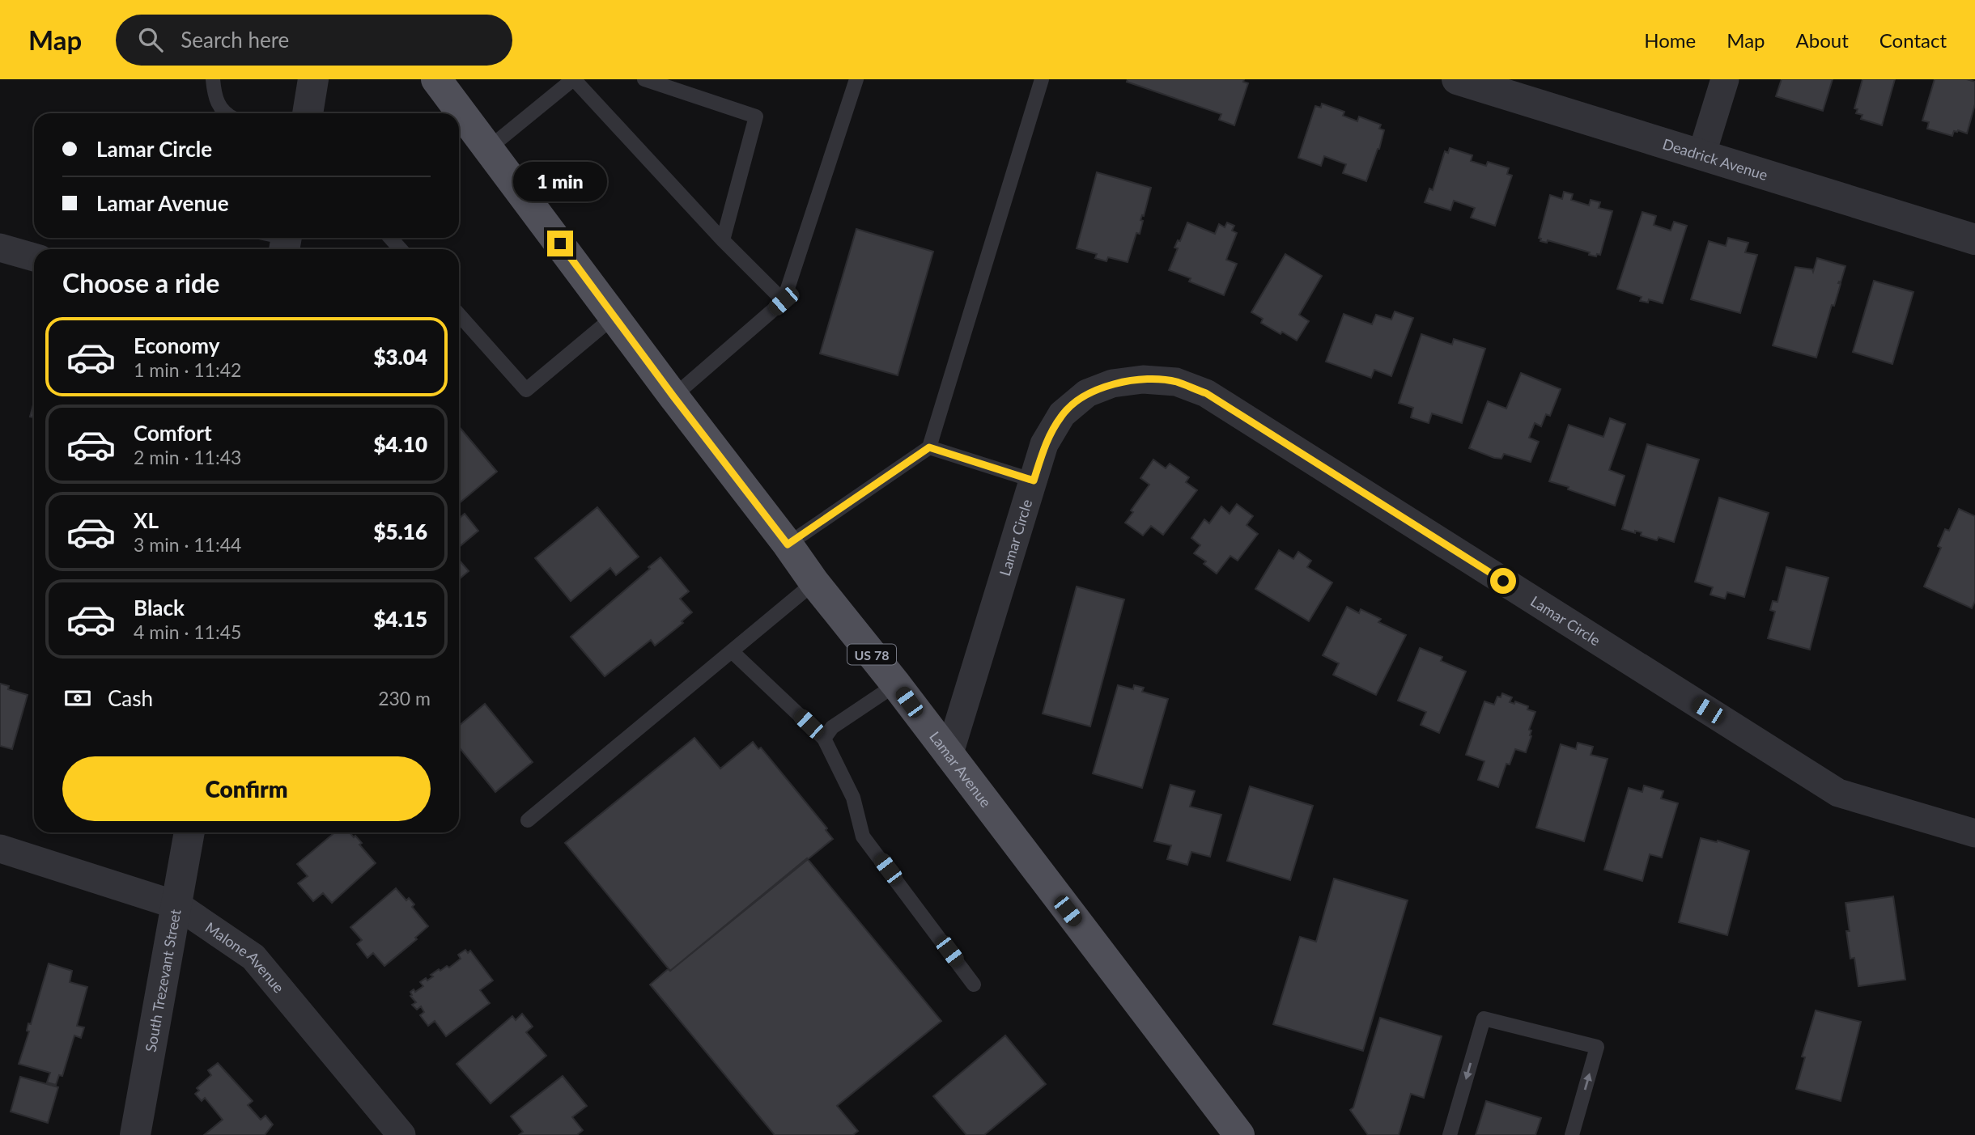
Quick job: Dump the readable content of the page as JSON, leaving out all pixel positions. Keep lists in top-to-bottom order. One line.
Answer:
{"streets":{"main road":["US 78","Lamar Avenue"],"street":["Deadrick Avenue","Lamar Circle","Malone Avenue","South Trezevant Street"]},"crossings":[["Lamar Circle","Lamar Avenue"],["Malone Avenue","South Trezevant Street"]],"page":{"header":"Map","search":"Search here","nav":["Home","Map","About","Contact"],"banner":["Lamar Circle","Lamar Avenue"],"bubble":"1 min","heading":"Choose a ride","list":[{"name":"Economy","note":"1 min · 11:42","value":"$3.04"},{"name":"Comfort","note":"2 min · 11:43","value":"$4.10"},{"name":"XL","note":"3 min · 11:44","value":"$5.16"},{"name":"Black","note":"4 min · 11:45","value":"$4.15"}],"pay":["Cash","230 m"],"buttons":"Confirm"}}
